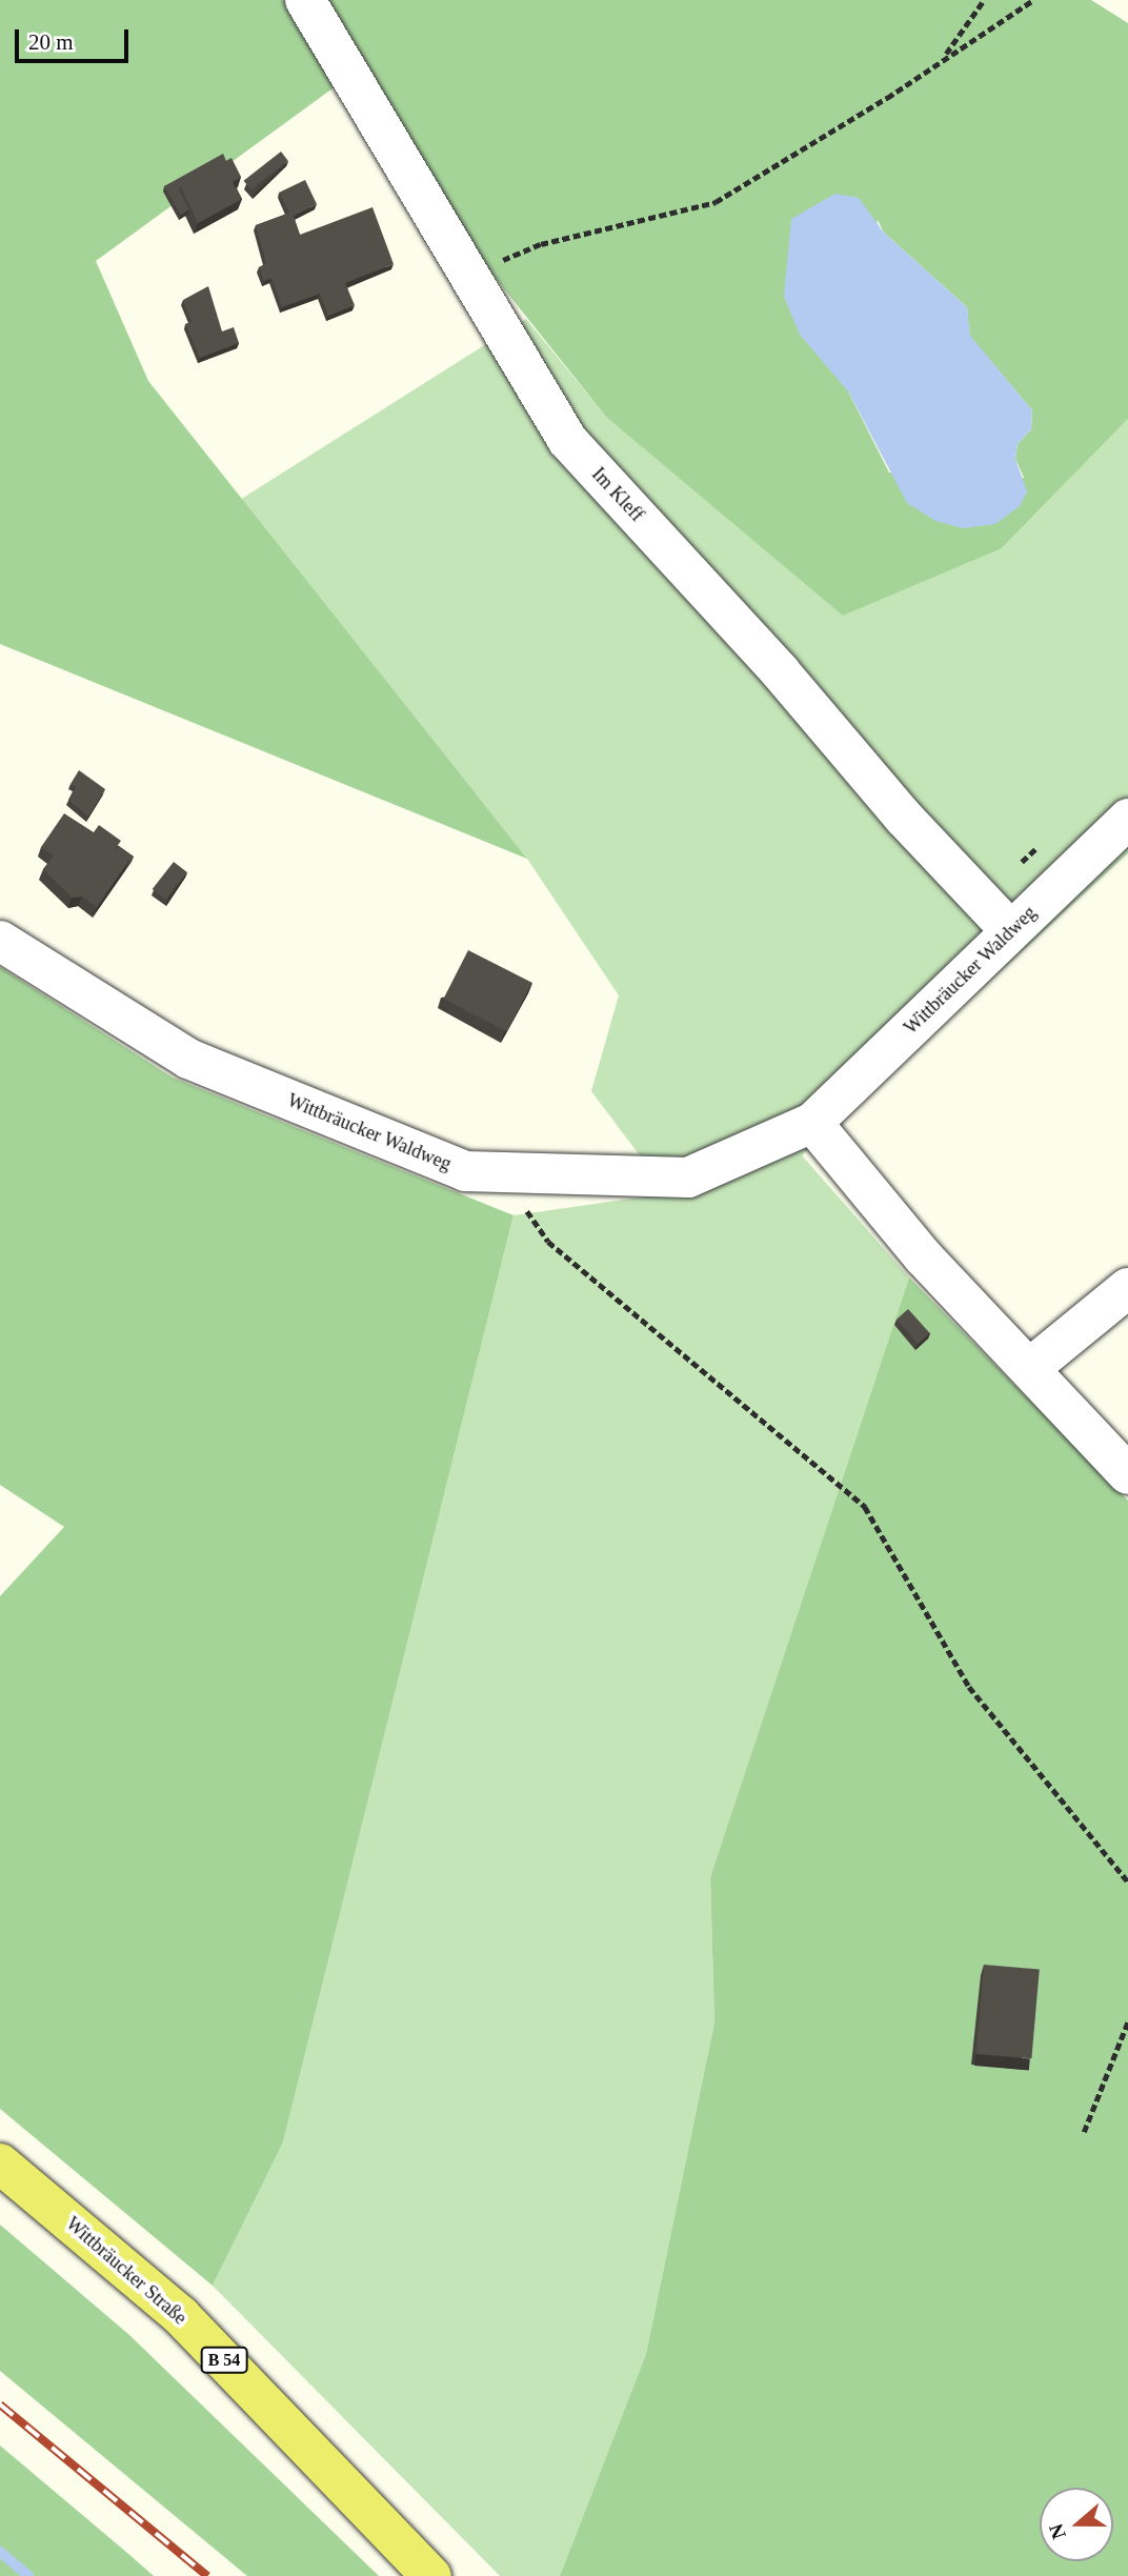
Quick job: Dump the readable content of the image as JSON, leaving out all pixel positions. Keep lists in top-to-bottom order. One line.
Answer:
{"streets":{"main road":["Wittbräucker Straße","B 54"],"street":["Im Kleff","Wittbräucker Waldweg"]},"crossings":[["Im Kleff","Wittbräucker Waldweg"]],"scale_bar":"20 m","north":"left"}
